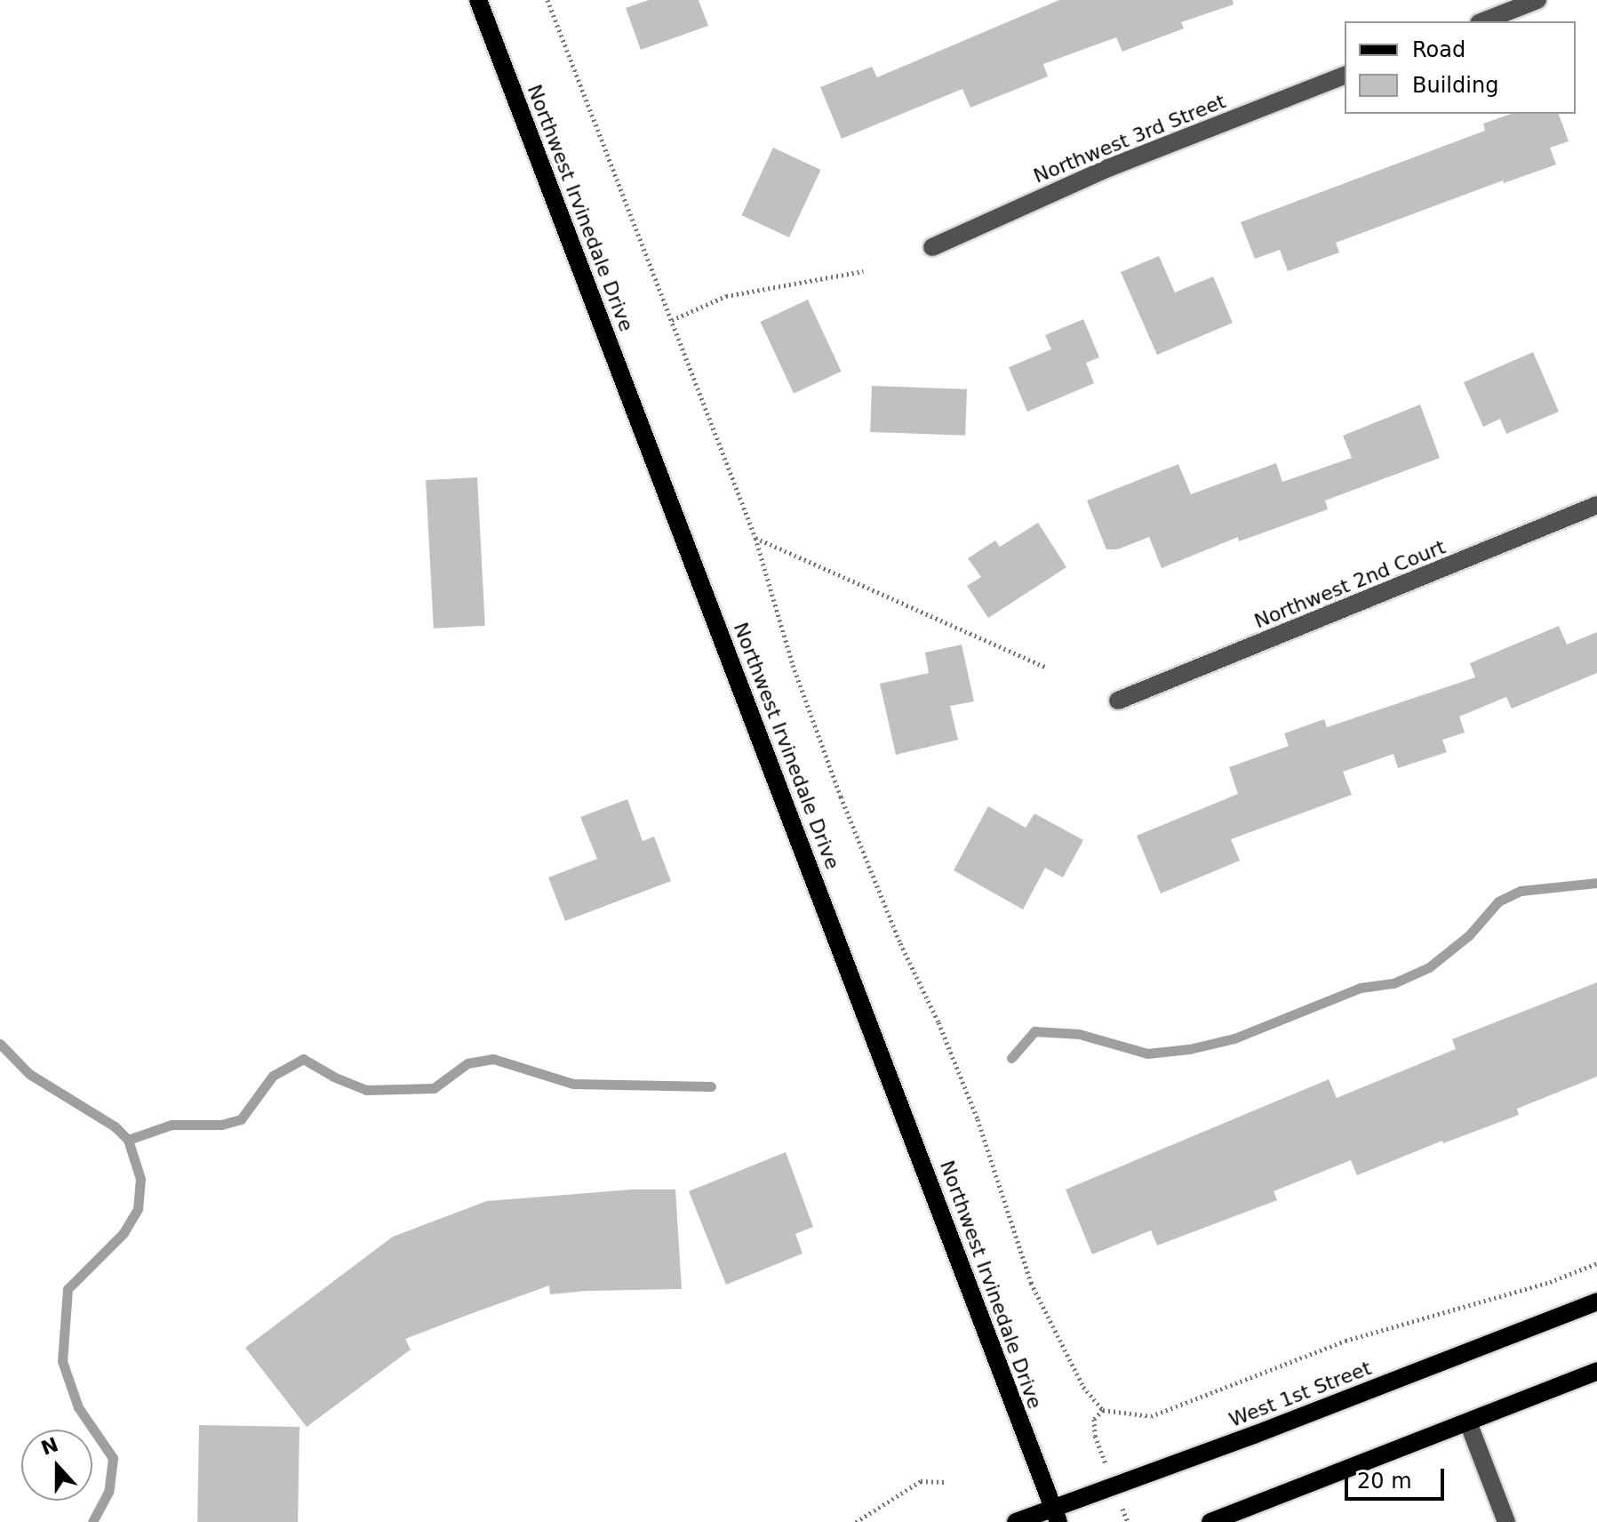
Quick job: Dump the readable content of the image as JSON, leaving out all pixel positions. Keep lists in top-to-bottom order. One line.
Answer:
{"streets":{"main road":["Northwest Irvinedale Drive","West 1st Street"],"street":["Northwest 3rd Street","Northwest 2nd Court"]},"crossings":[["Northwest Irvinedale Drive","West 1st Street"]],"legend":["Road","Building"],"scale_bar":"20 m","north":"top"}
